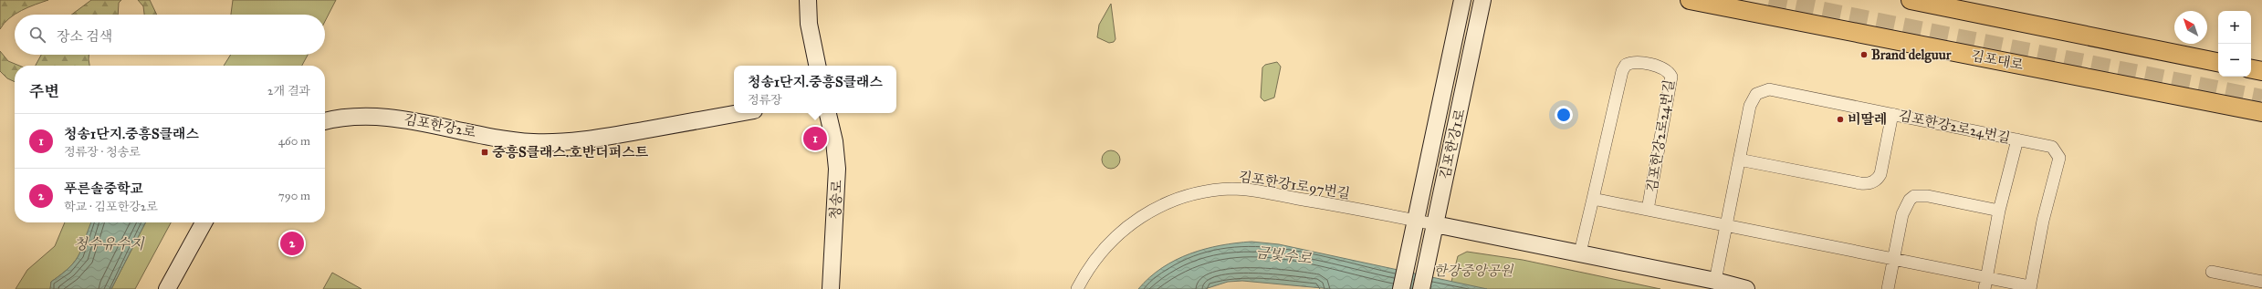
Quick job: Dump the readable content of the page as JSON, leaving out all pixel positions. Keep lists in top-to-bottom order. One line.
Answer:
{"streets":{"main road":["김포대로"],"street":["김포한강2로","김포한강2로24번길","김포한강1로","김포한강1로97번길","청송로"]},"crossings":[["김포한강1로","김포한강1로97번길"]],"water":["청수유수지","금빛수로"],"parks":["한강중앙공원"],"places":{"other":["Brand delguur","비딸레"],"transit":["중흥S클래스.호반더퍼스트"]},"north":"top left","page":{"map_buttons":["+","−"],"search":"장소 검색","popup":["청송1단지.중흥S클래스","정류장"],"heading":["주변","2개 결과"],"list":[{"mark":"1","name":"청송1단지.중흥S클래스","note":"정류장 · 청송로","value":"460 m"},{"mark":"2","name":"푸른솔중학교","note":"학교 · 김포한강2로","value":"790 m"}],"pins":["1","2"]}}
